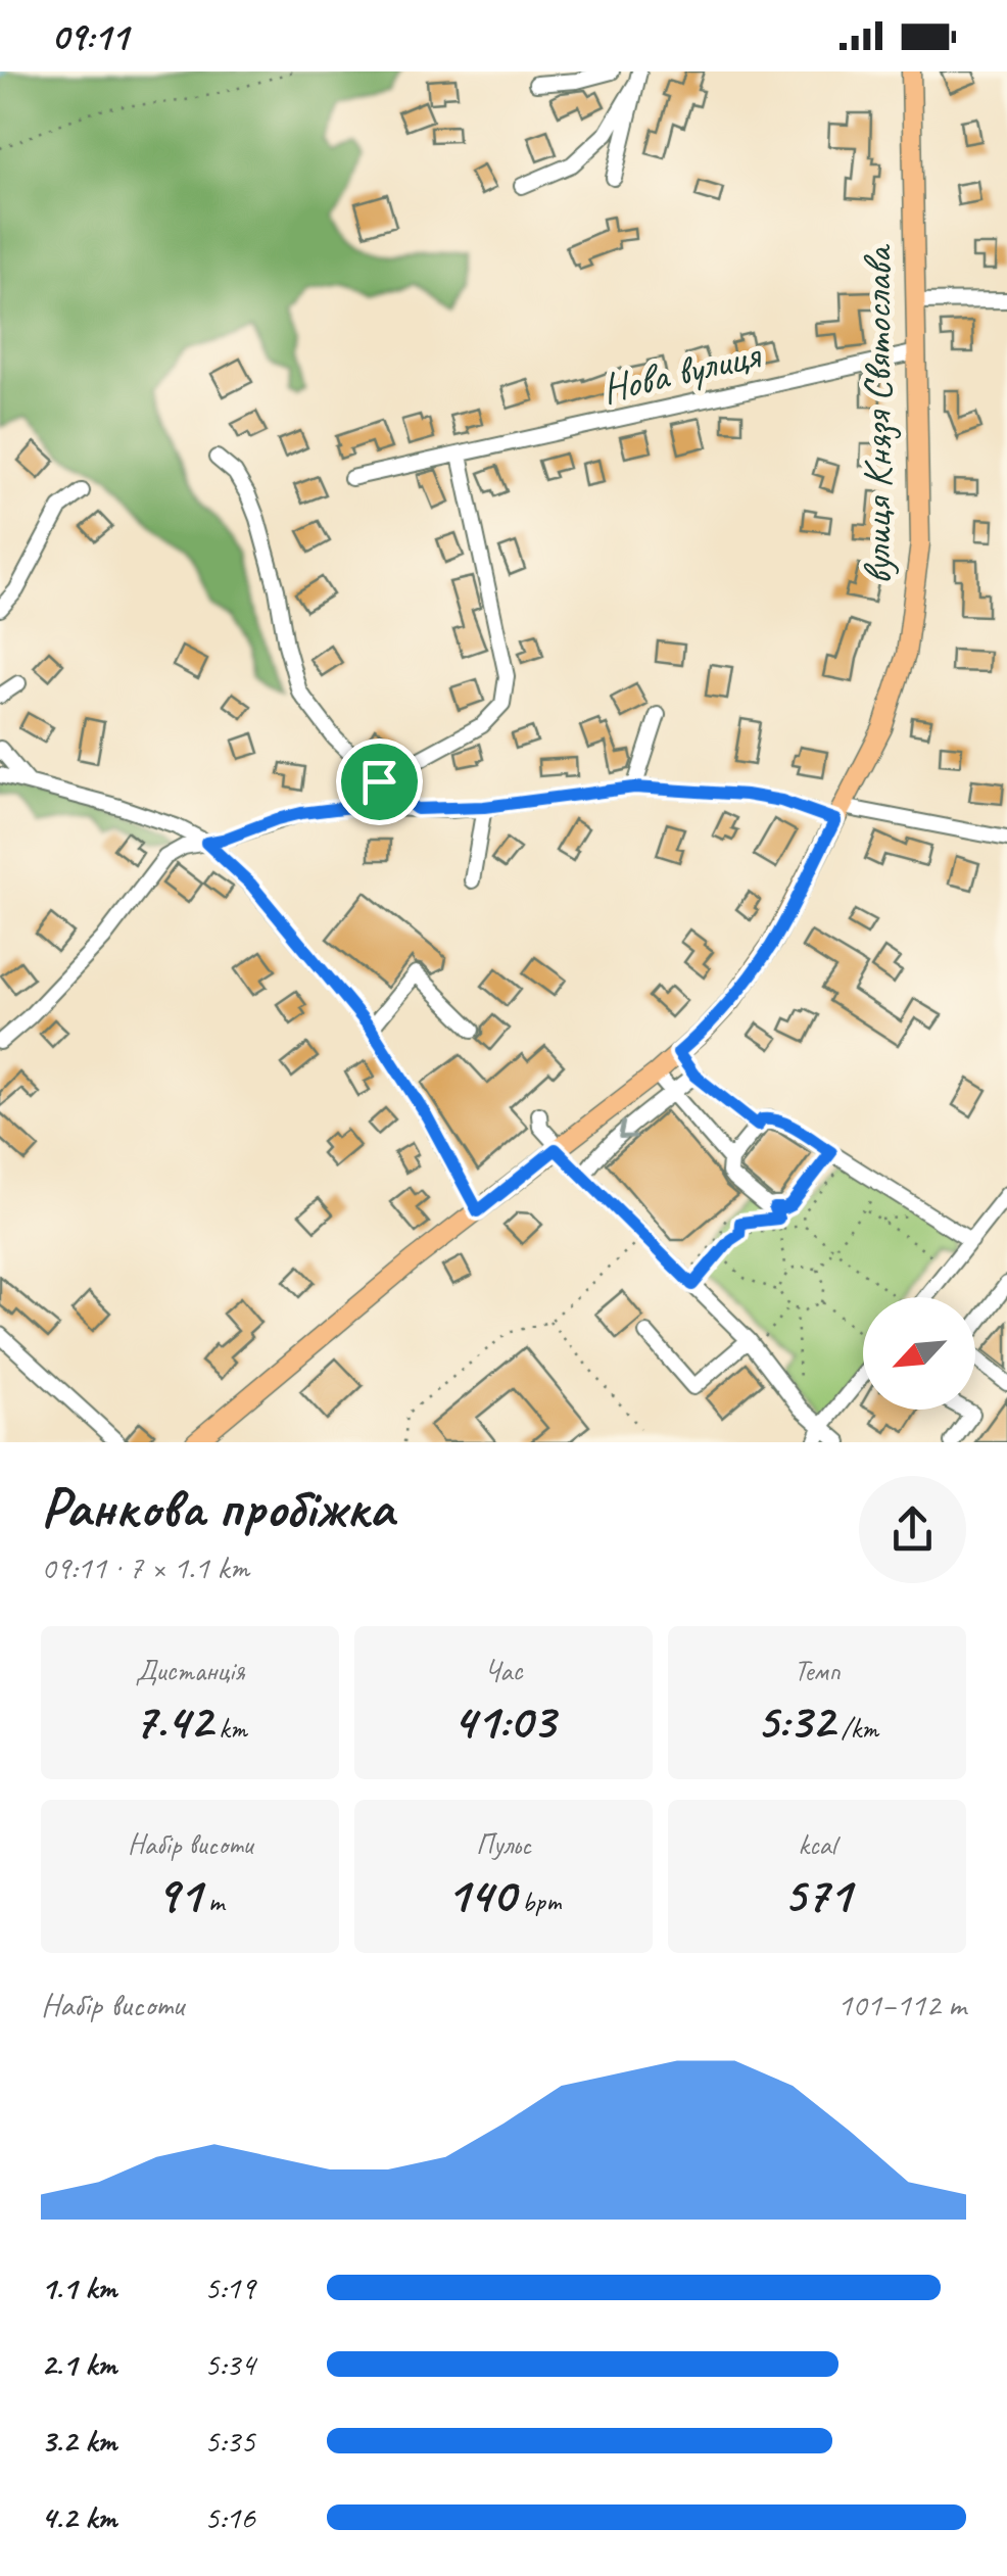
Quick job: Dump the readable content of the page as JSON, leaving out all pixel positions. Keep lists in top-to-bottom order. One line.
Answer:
{"streets":{"main road":["вулиця Князя Святослава"],"street":["Нова вулиця"]},"crossings":[["Нова вулиця","вулиця Князя Святослава"]],"north":"bottom left","page":{"status":"09:11","heading":["Ранкова пробіжка","09:11 · 7 × 1.1 km"],"stats":[["Дистанція","7.42 km"],["Час","41:03"],["Темп","5:32 /km"],["Набір висоти","91 m"],["Пульс","140 bpm"],["kcal","571"]],"chart":["Набір висоти","101–112 m"],"list":[{"name":"1.1 km","note":"5:19"},{"name":"2.1 km","note":"5:34"},{"name":"3.2 km","note":"5:35"},{"name":"4.2 km","note":"5:16"}]}}
